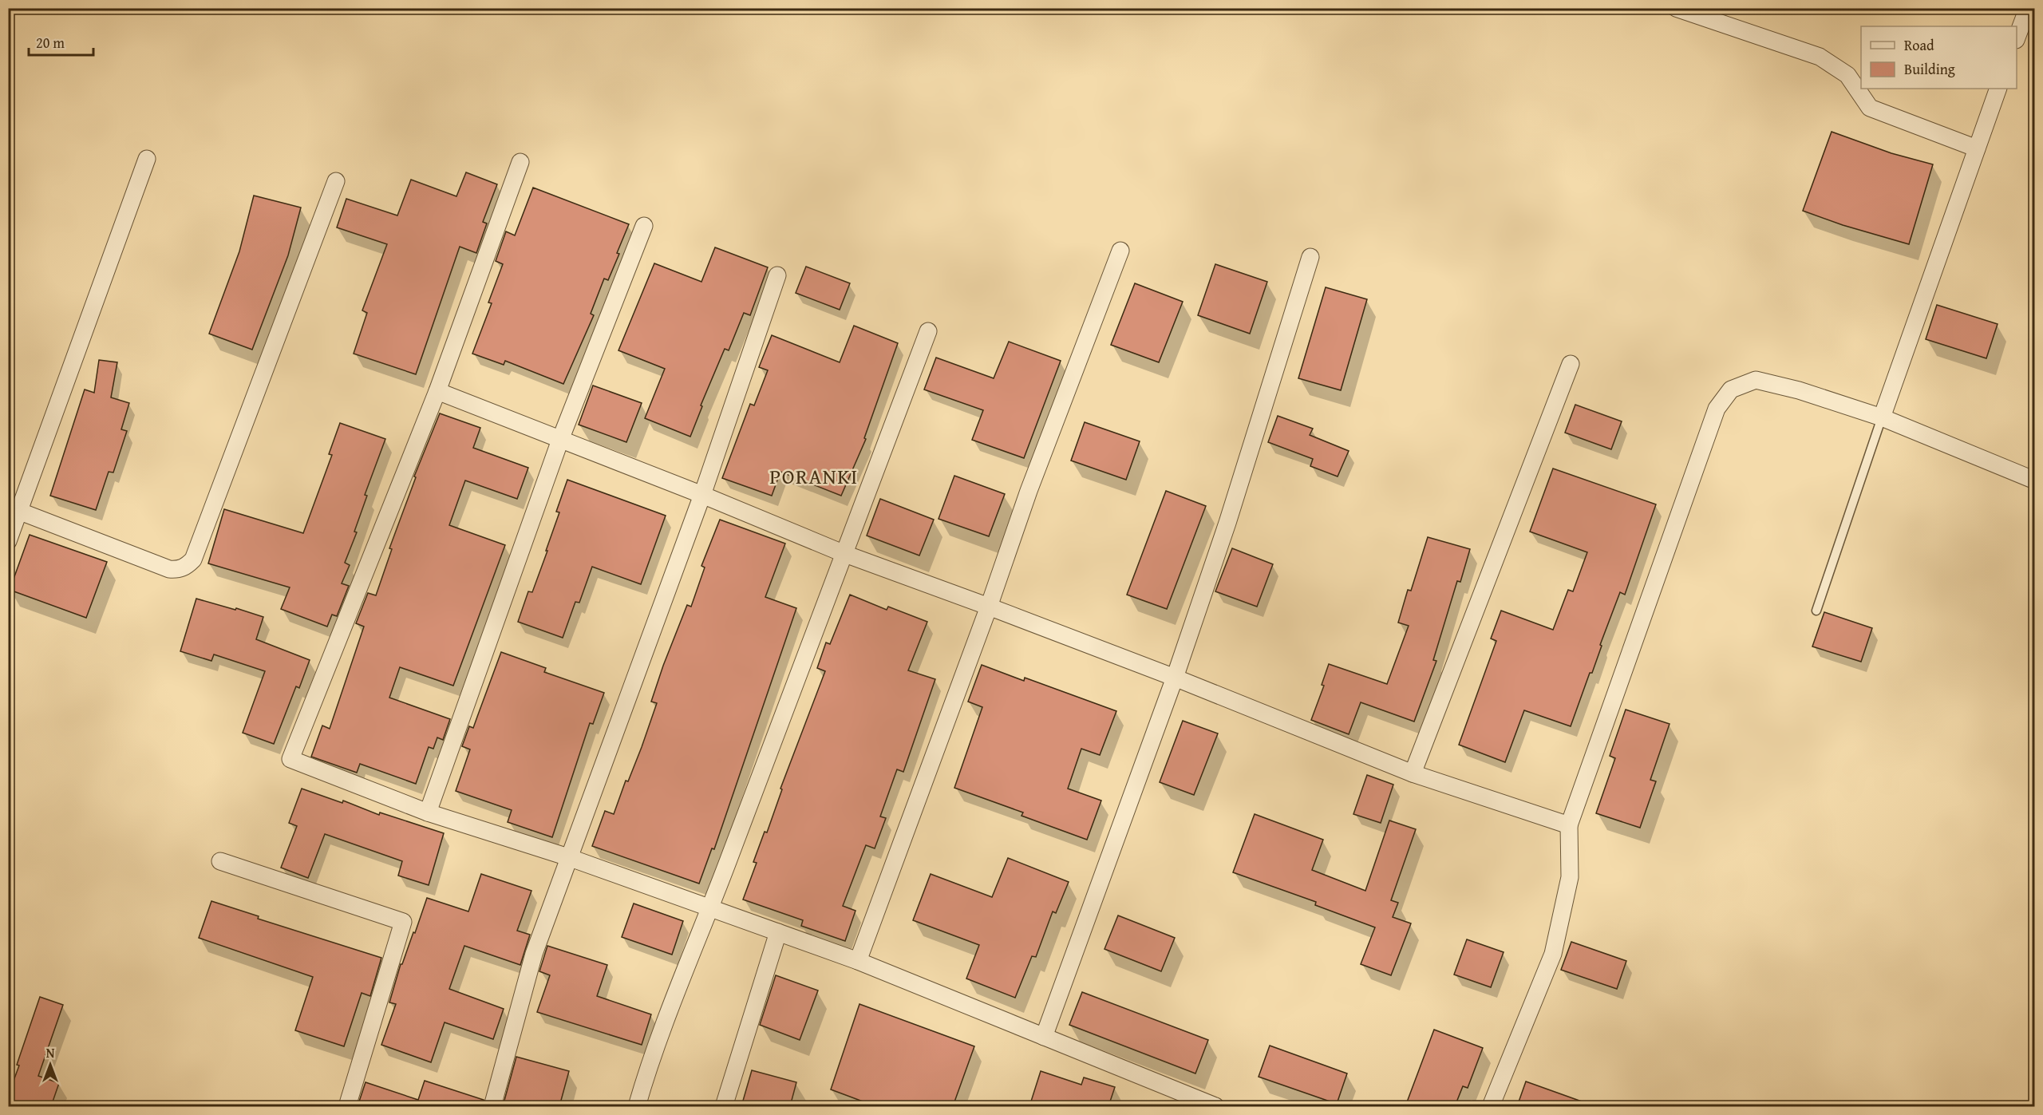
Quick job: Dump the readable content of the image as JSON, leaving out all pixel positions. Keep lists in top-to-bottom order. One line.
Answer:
{"districts":["PORANKI"],"legend":["Road","Building"],"scale_bar":"20 m","north":"top"}
